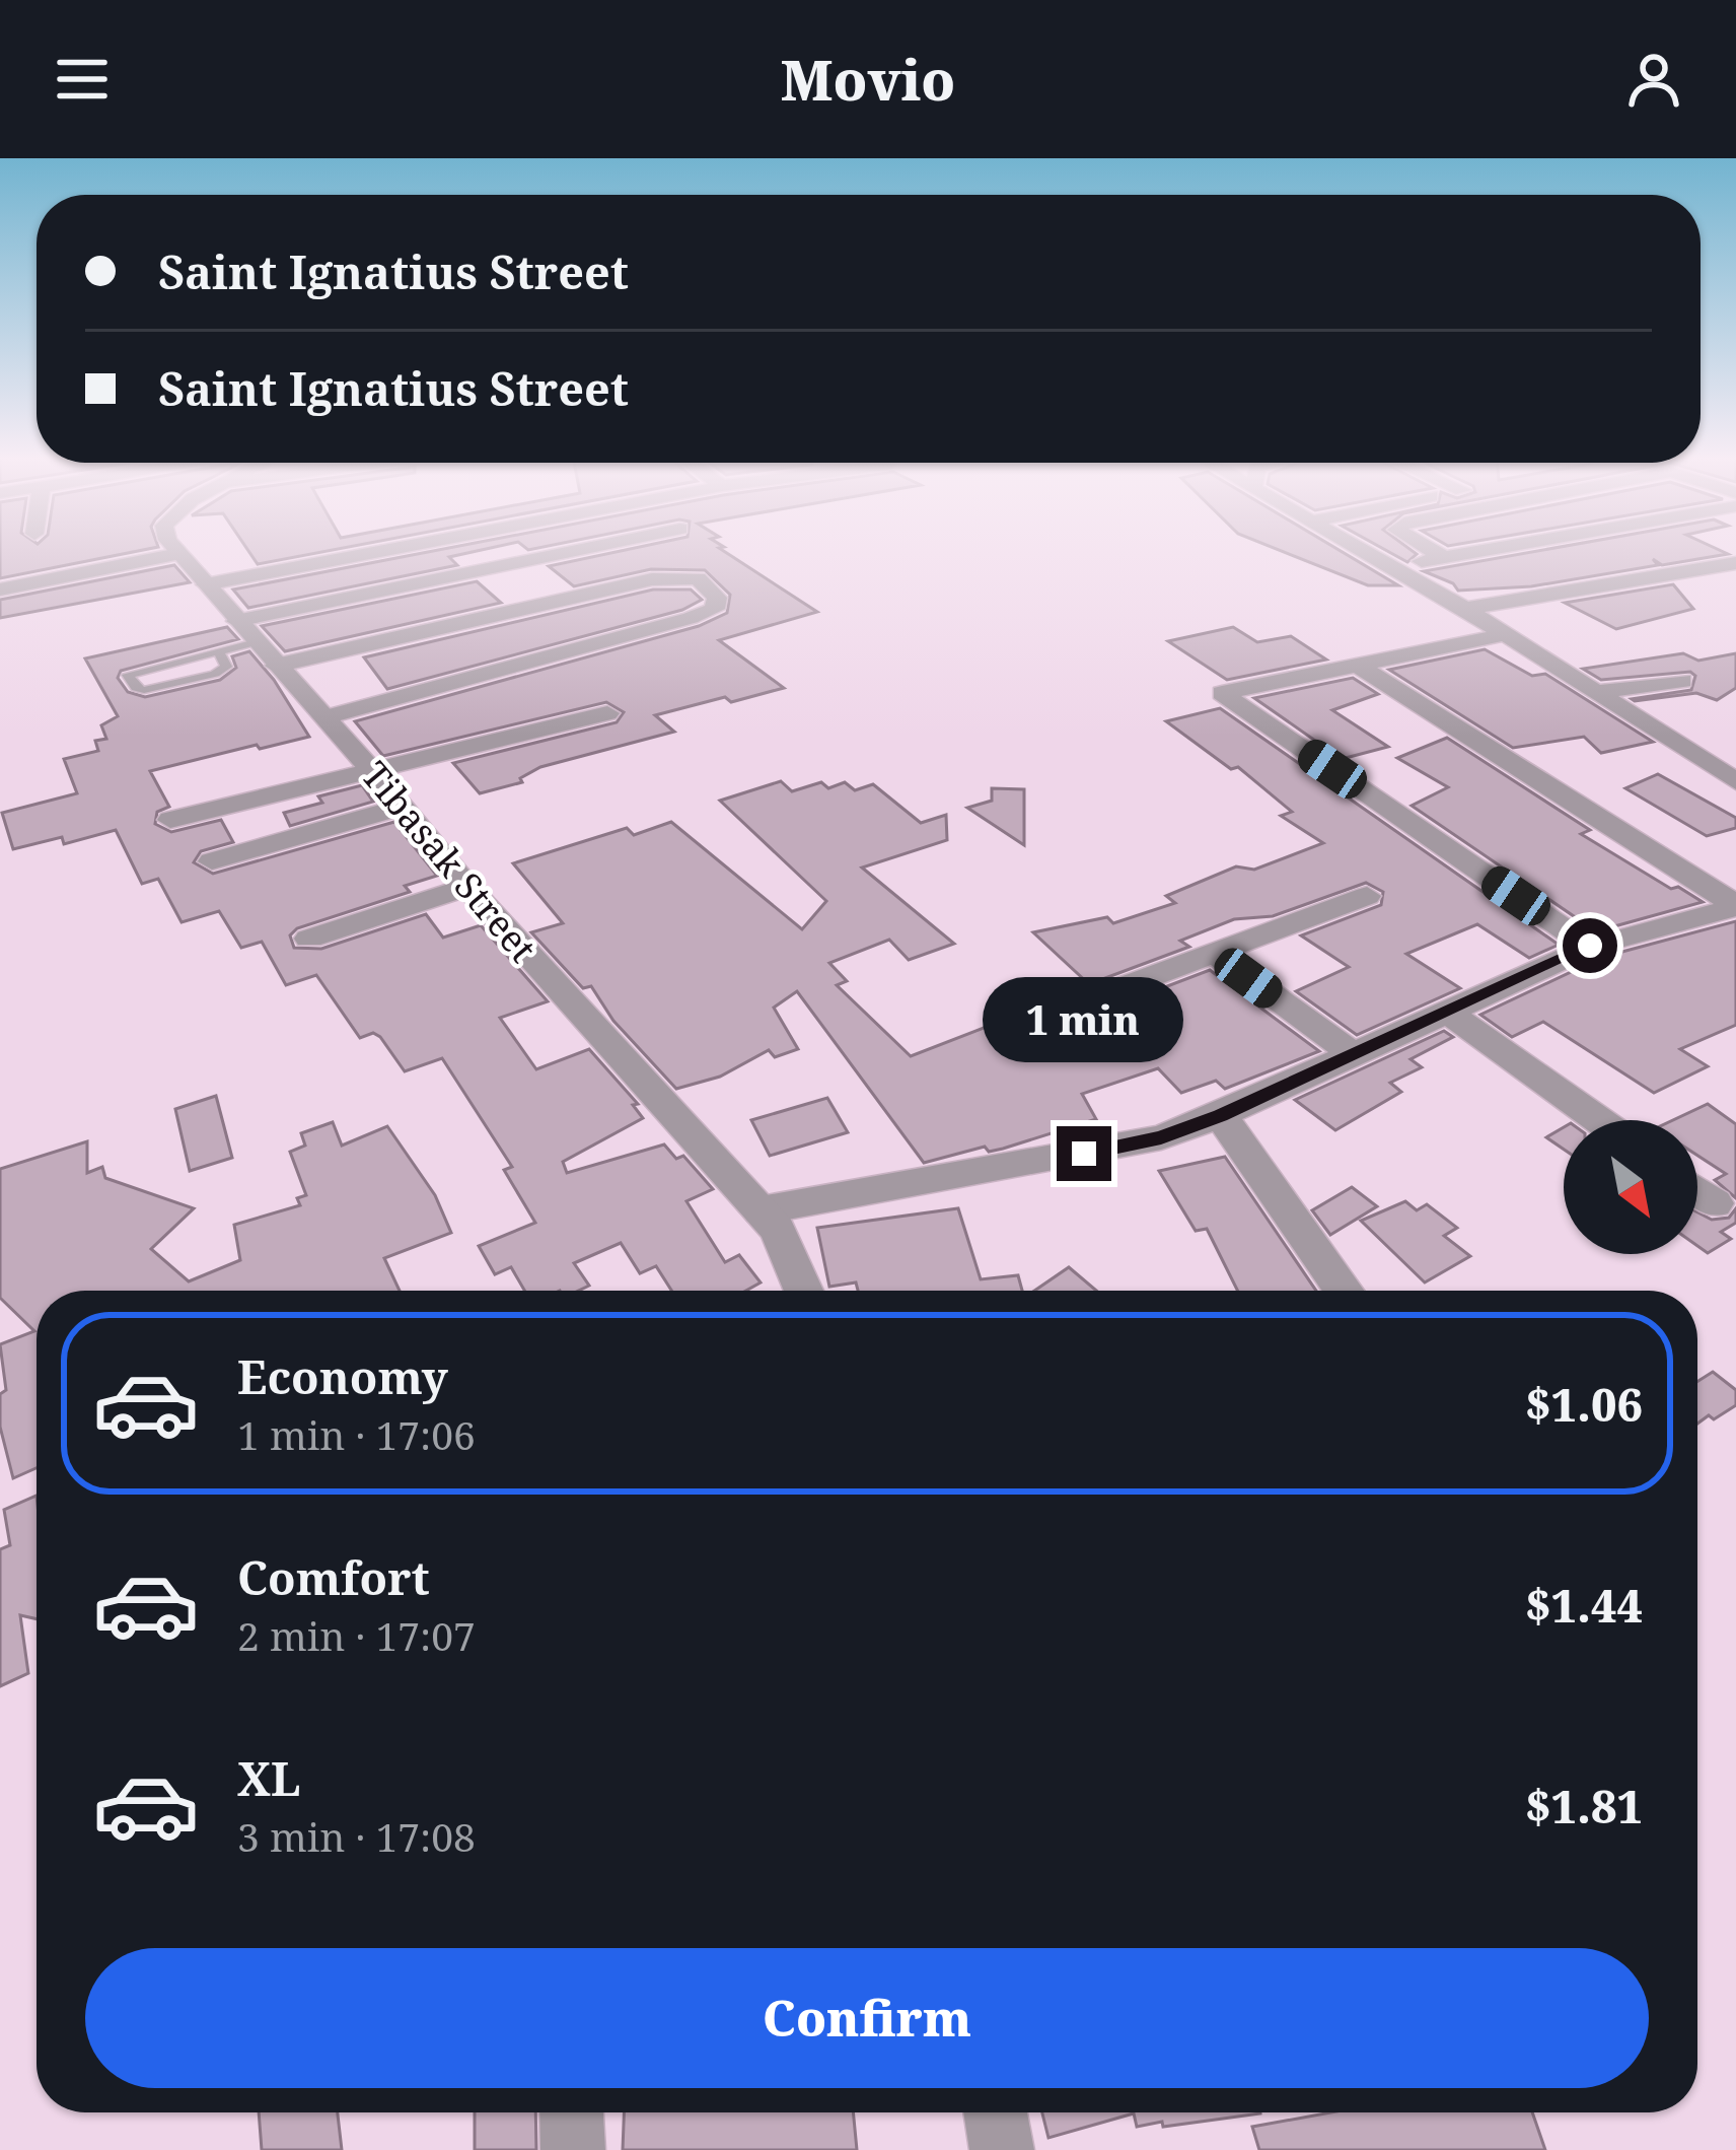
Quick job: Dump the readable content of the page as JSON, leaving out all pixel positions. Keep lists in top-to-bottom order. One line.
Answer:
{"streets":{"street":["Tibasak Street"]},"north":"bottom right","page":{"header":"Movio","banner":["Saint Ignatius Street","Saint Ignatius Street"],"bubble":"1 min","list":[{"name":"Economy","note":"1 min · 17:06","value":"$1.06"},{"name":"Comfort","note":"2 min · 17:07","value":"$1.44"},{"name":"XL","note":"3 min · 17:08","value":"$1.81"}],"buttons":"Confirm"}}
